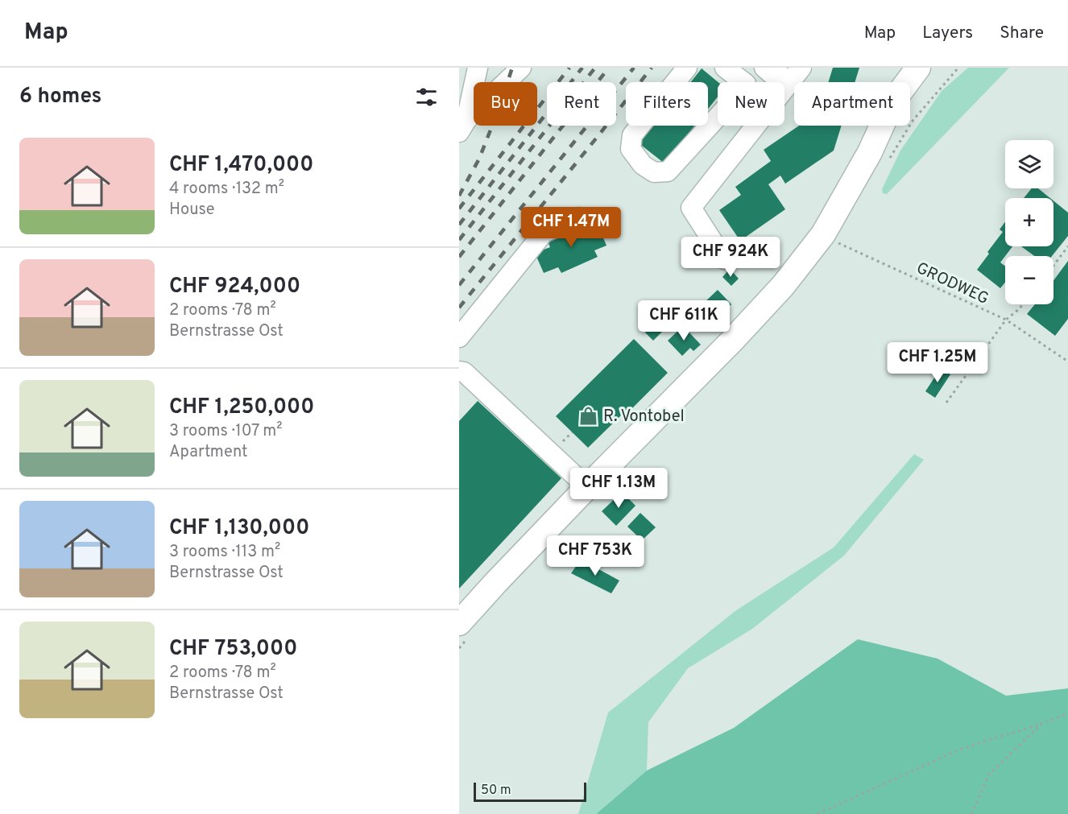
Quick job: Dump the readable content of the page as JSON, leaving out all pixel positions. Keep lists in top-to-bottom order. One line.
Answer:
{"streets":{"path":["GRODWEG"]},"places":{"shop":["R. Vontobel"]},"scale_bar":"50 m","page":{"header":"Map","nav":["Map","Layers","Share"],"heading":"6 homes","chip":["Buy","Rent","Filters","New","Apartment"],"list":[{"name":"CHF 1,470,000","note":"4 rooms · 132 m² · House"},{"name":"CHF 924,000","note":"2 rooms · 78 m² · Bernstrasse Ost"},{"name":"CHF 1,250,000","note":"3 rooms · 107 m² · Apartment"},{"name":"CHF 1,130,000","note":"3 rooms · 113 m² · Bernstrasse Ost"},{"name":"CHF 753,000","note":"2 rooms · 78 m² · Bernstrasse Ost"}],"map_buttons":["+","−"],"price":["CHF 1.47M","CHF 924K","CHF 611K","CHF 1.25M","CHF 1.13M","CHF 753K"],"scale":"50 m"}}
